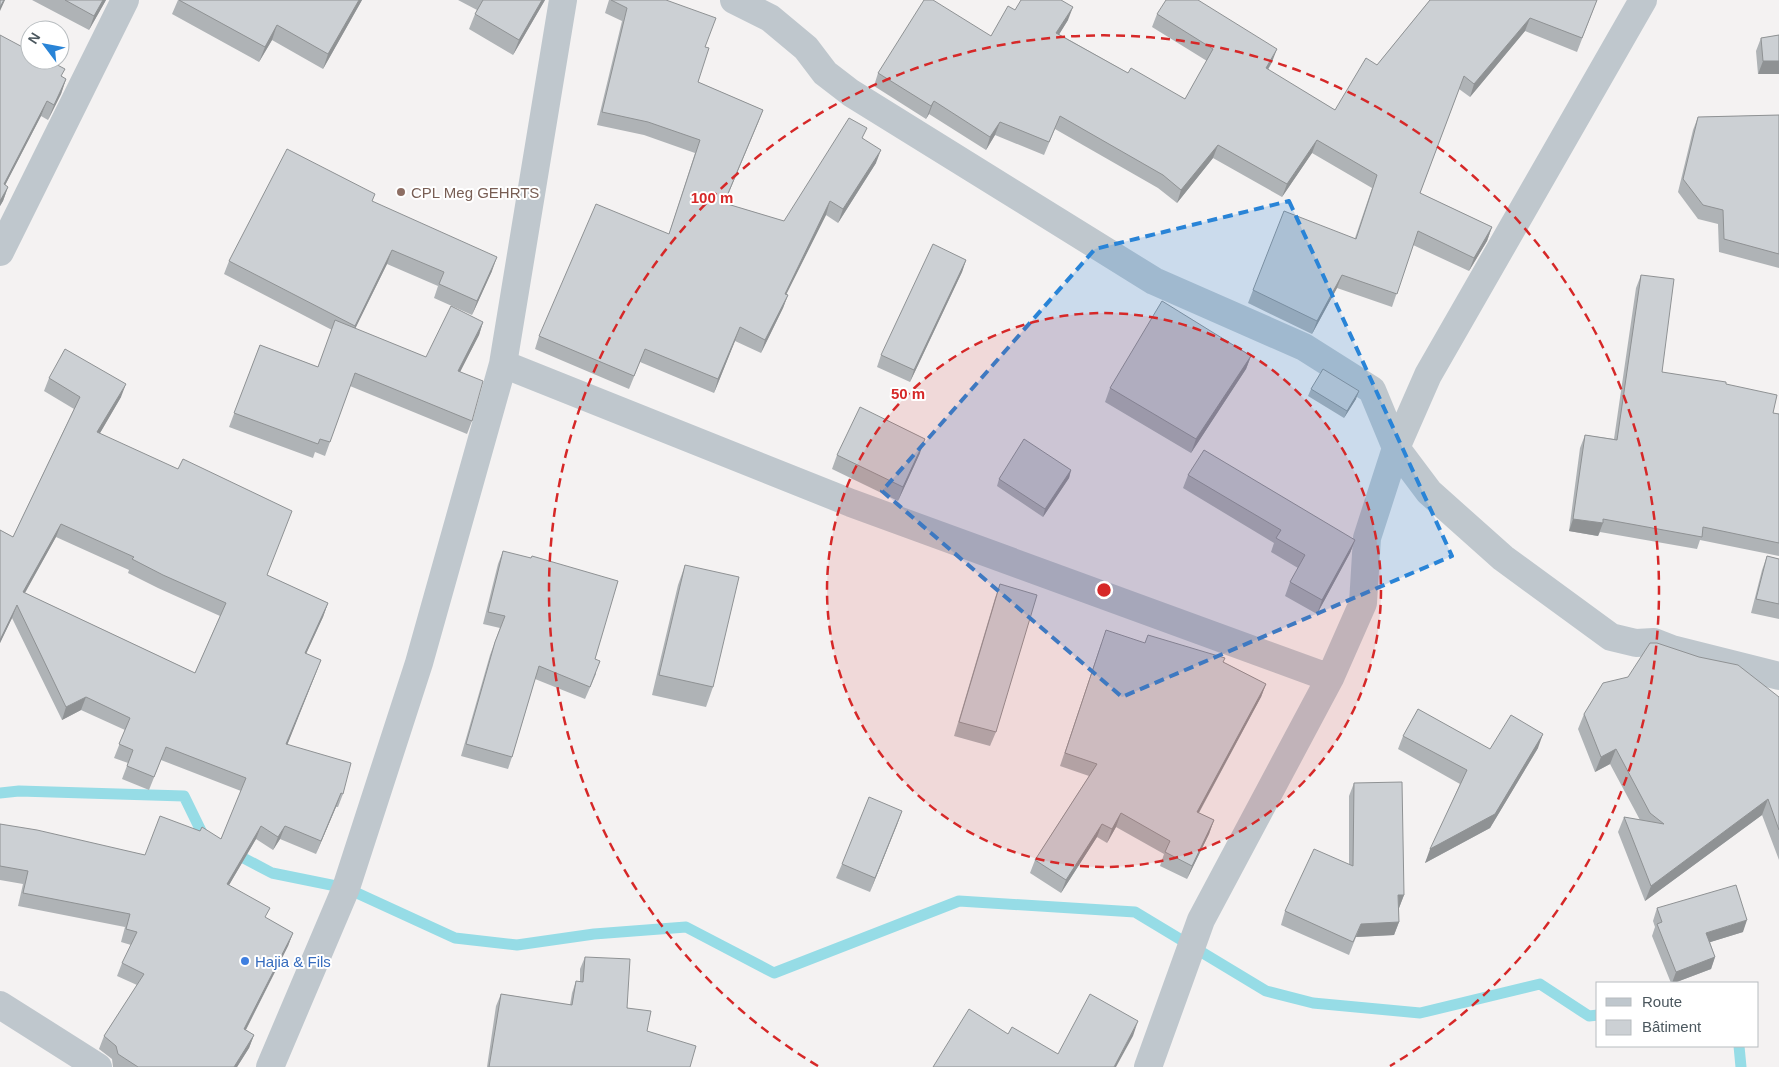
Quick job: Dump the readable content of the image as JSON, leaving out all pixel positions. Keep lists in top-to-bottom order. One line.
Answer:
{"places":["CPL Meg GEHRTS","Hajia & Fils"],"legend":["Route","Bâtiment"],"north":"top left","rings":["100 m","50 m"]}
